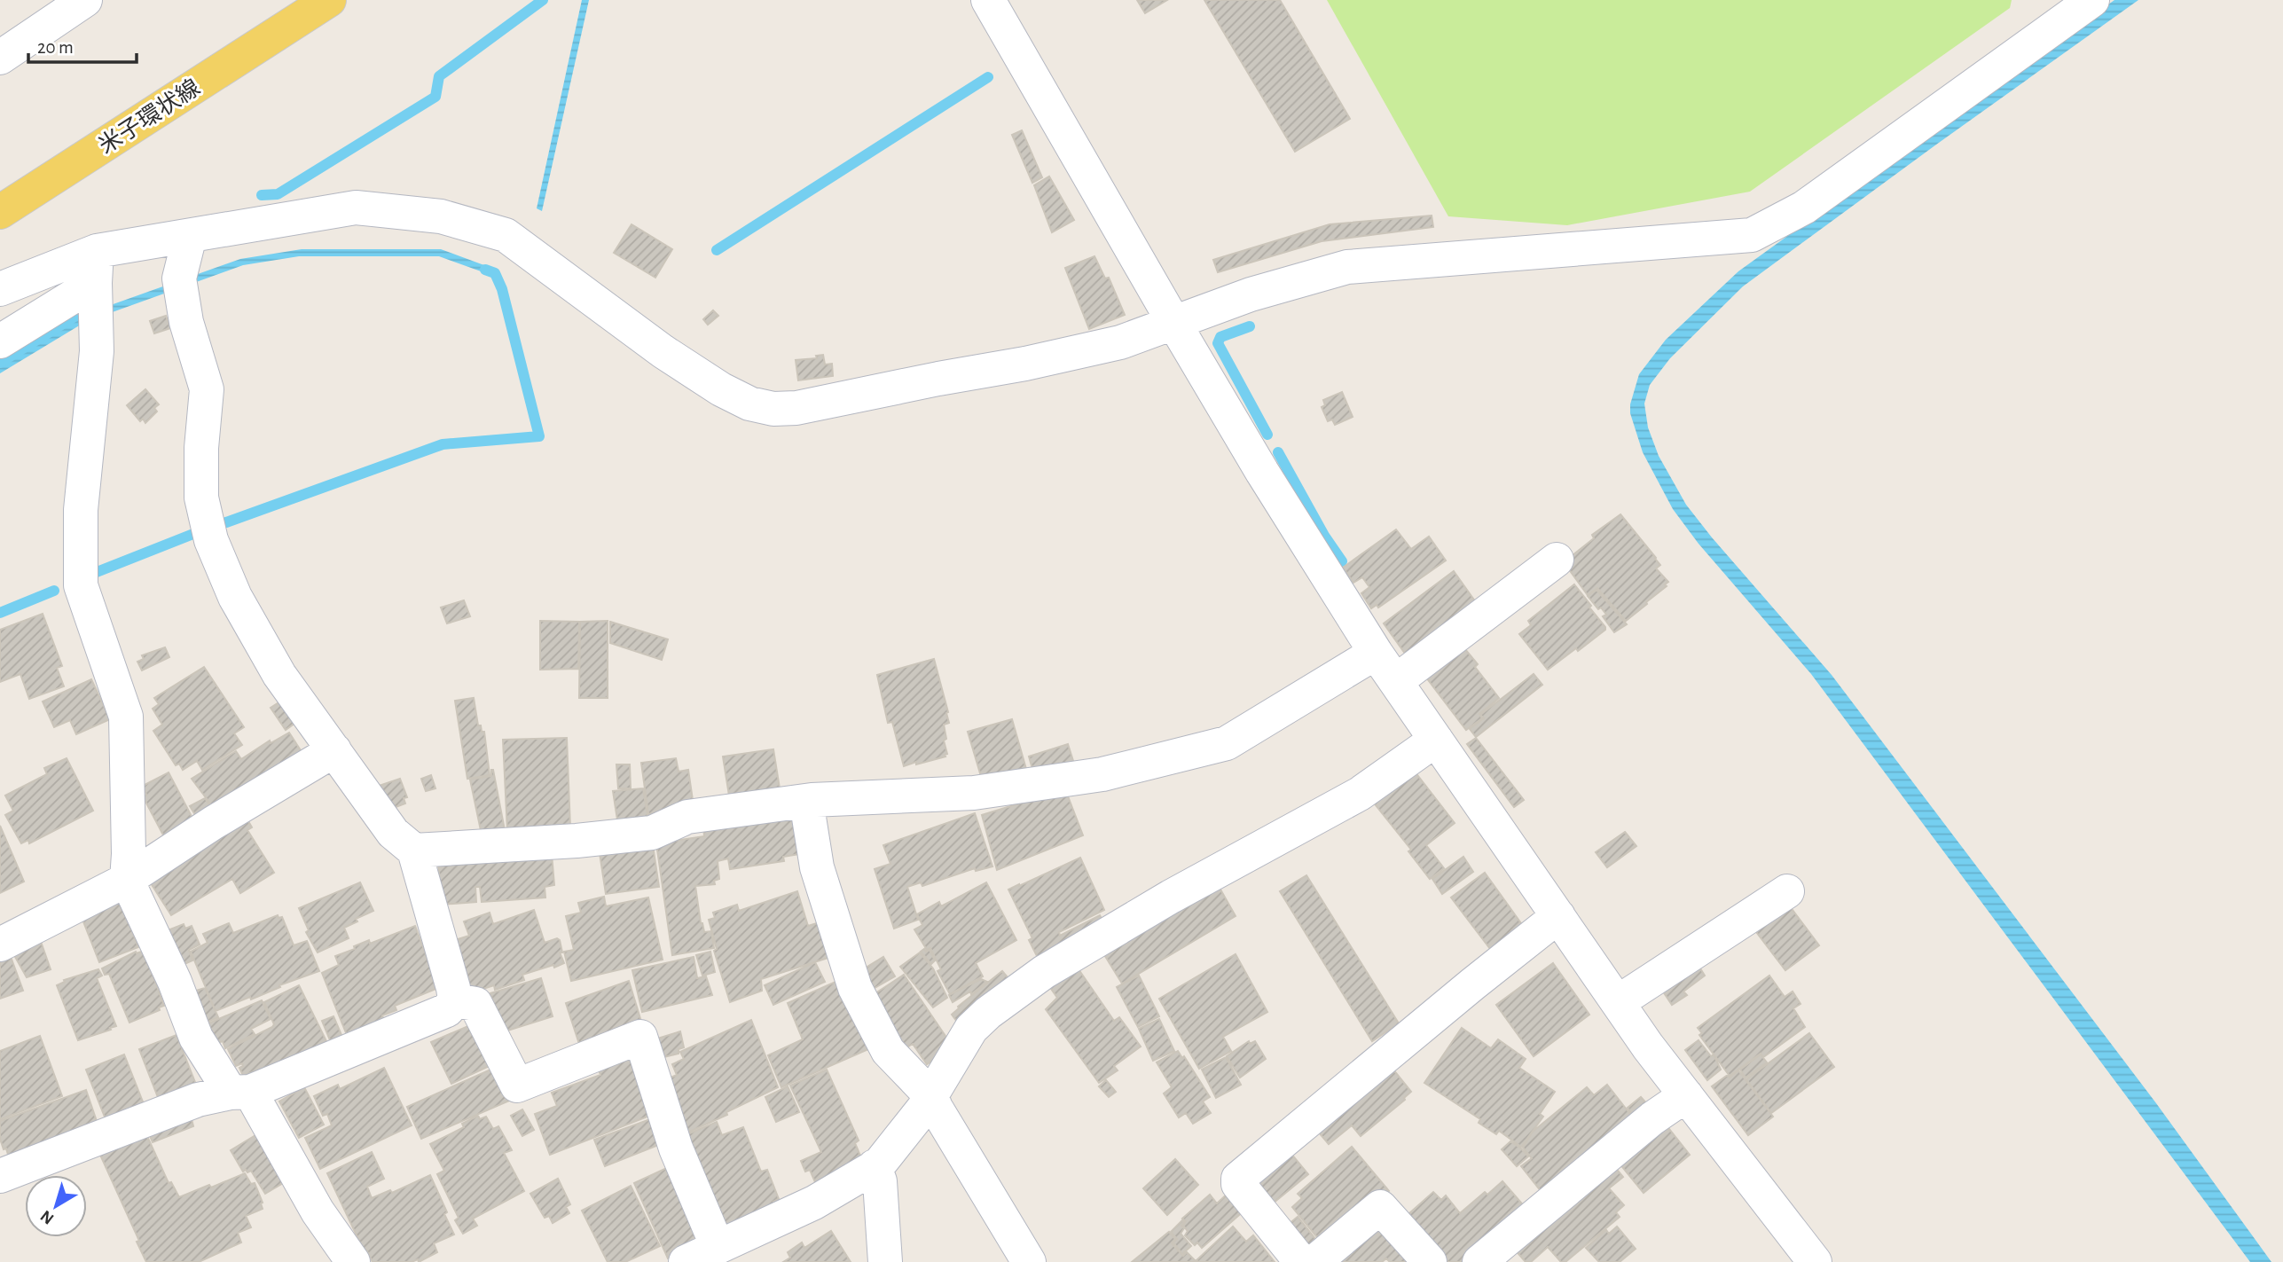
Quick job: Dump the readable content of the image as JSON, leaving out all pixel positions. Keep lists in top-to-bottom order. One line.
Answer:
{"streets":{"main road":["米子環状線"]},"scale_bar":"20 m","north":"bottom left"}
